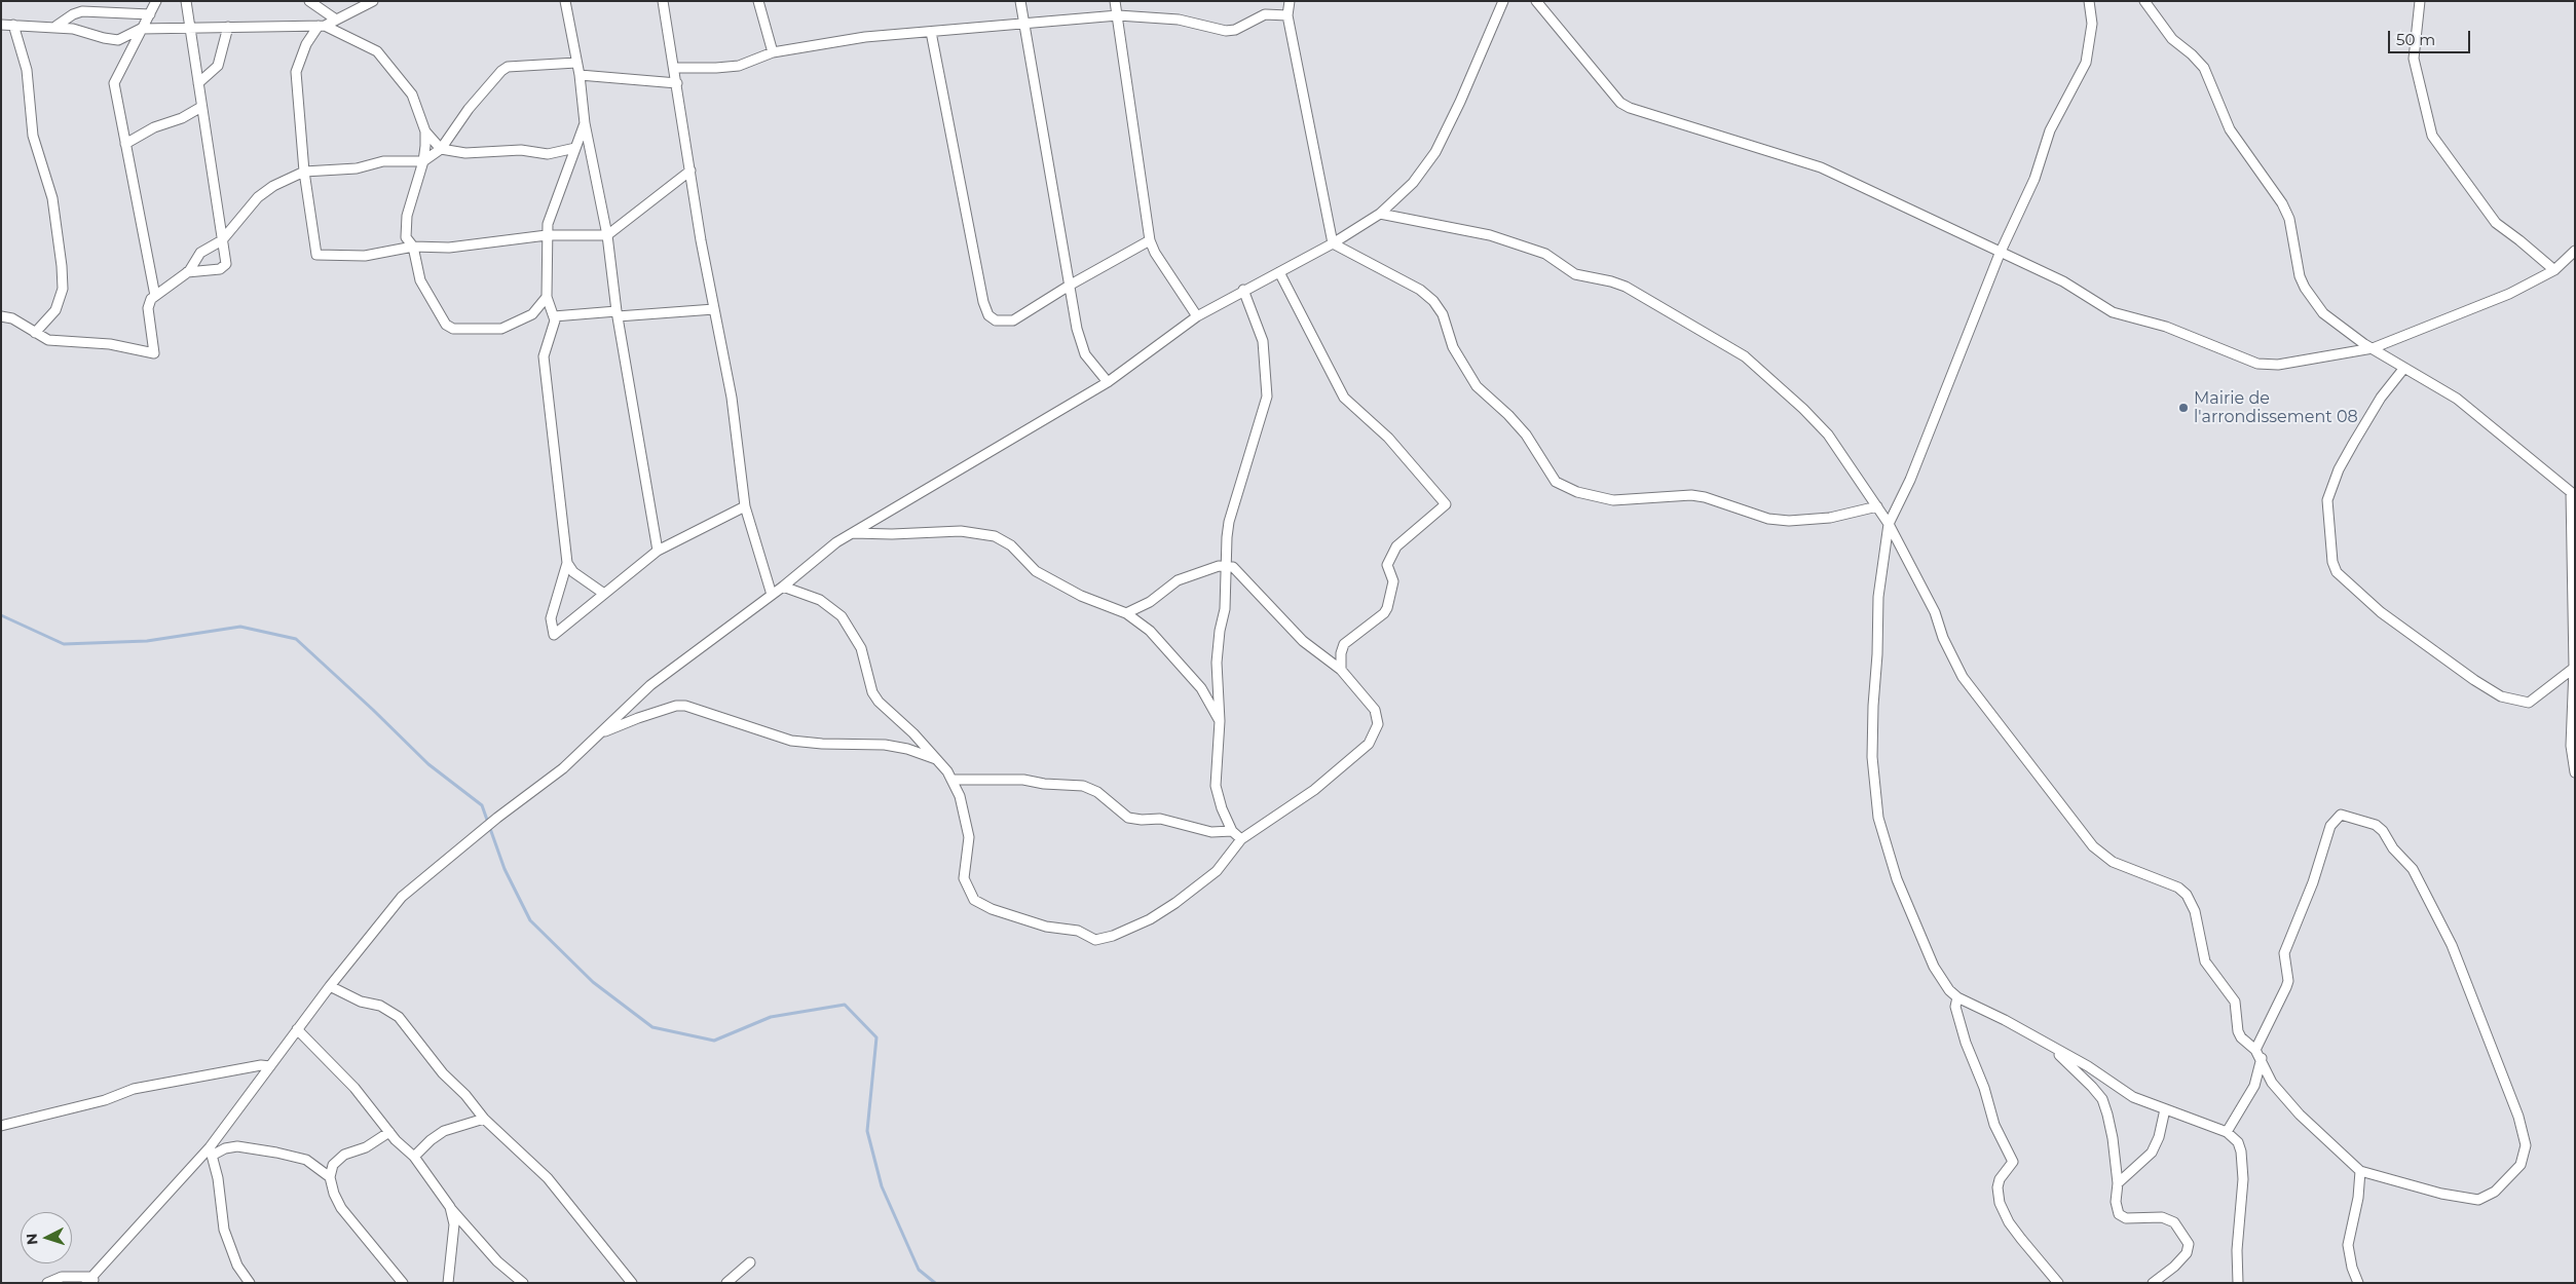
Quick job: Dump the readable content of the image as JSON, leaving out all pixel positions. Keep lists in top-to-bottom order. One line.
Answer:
{"places":["Mairie de l'arrondissement 08"],"scale_bar":"50 m","north":"left"}
